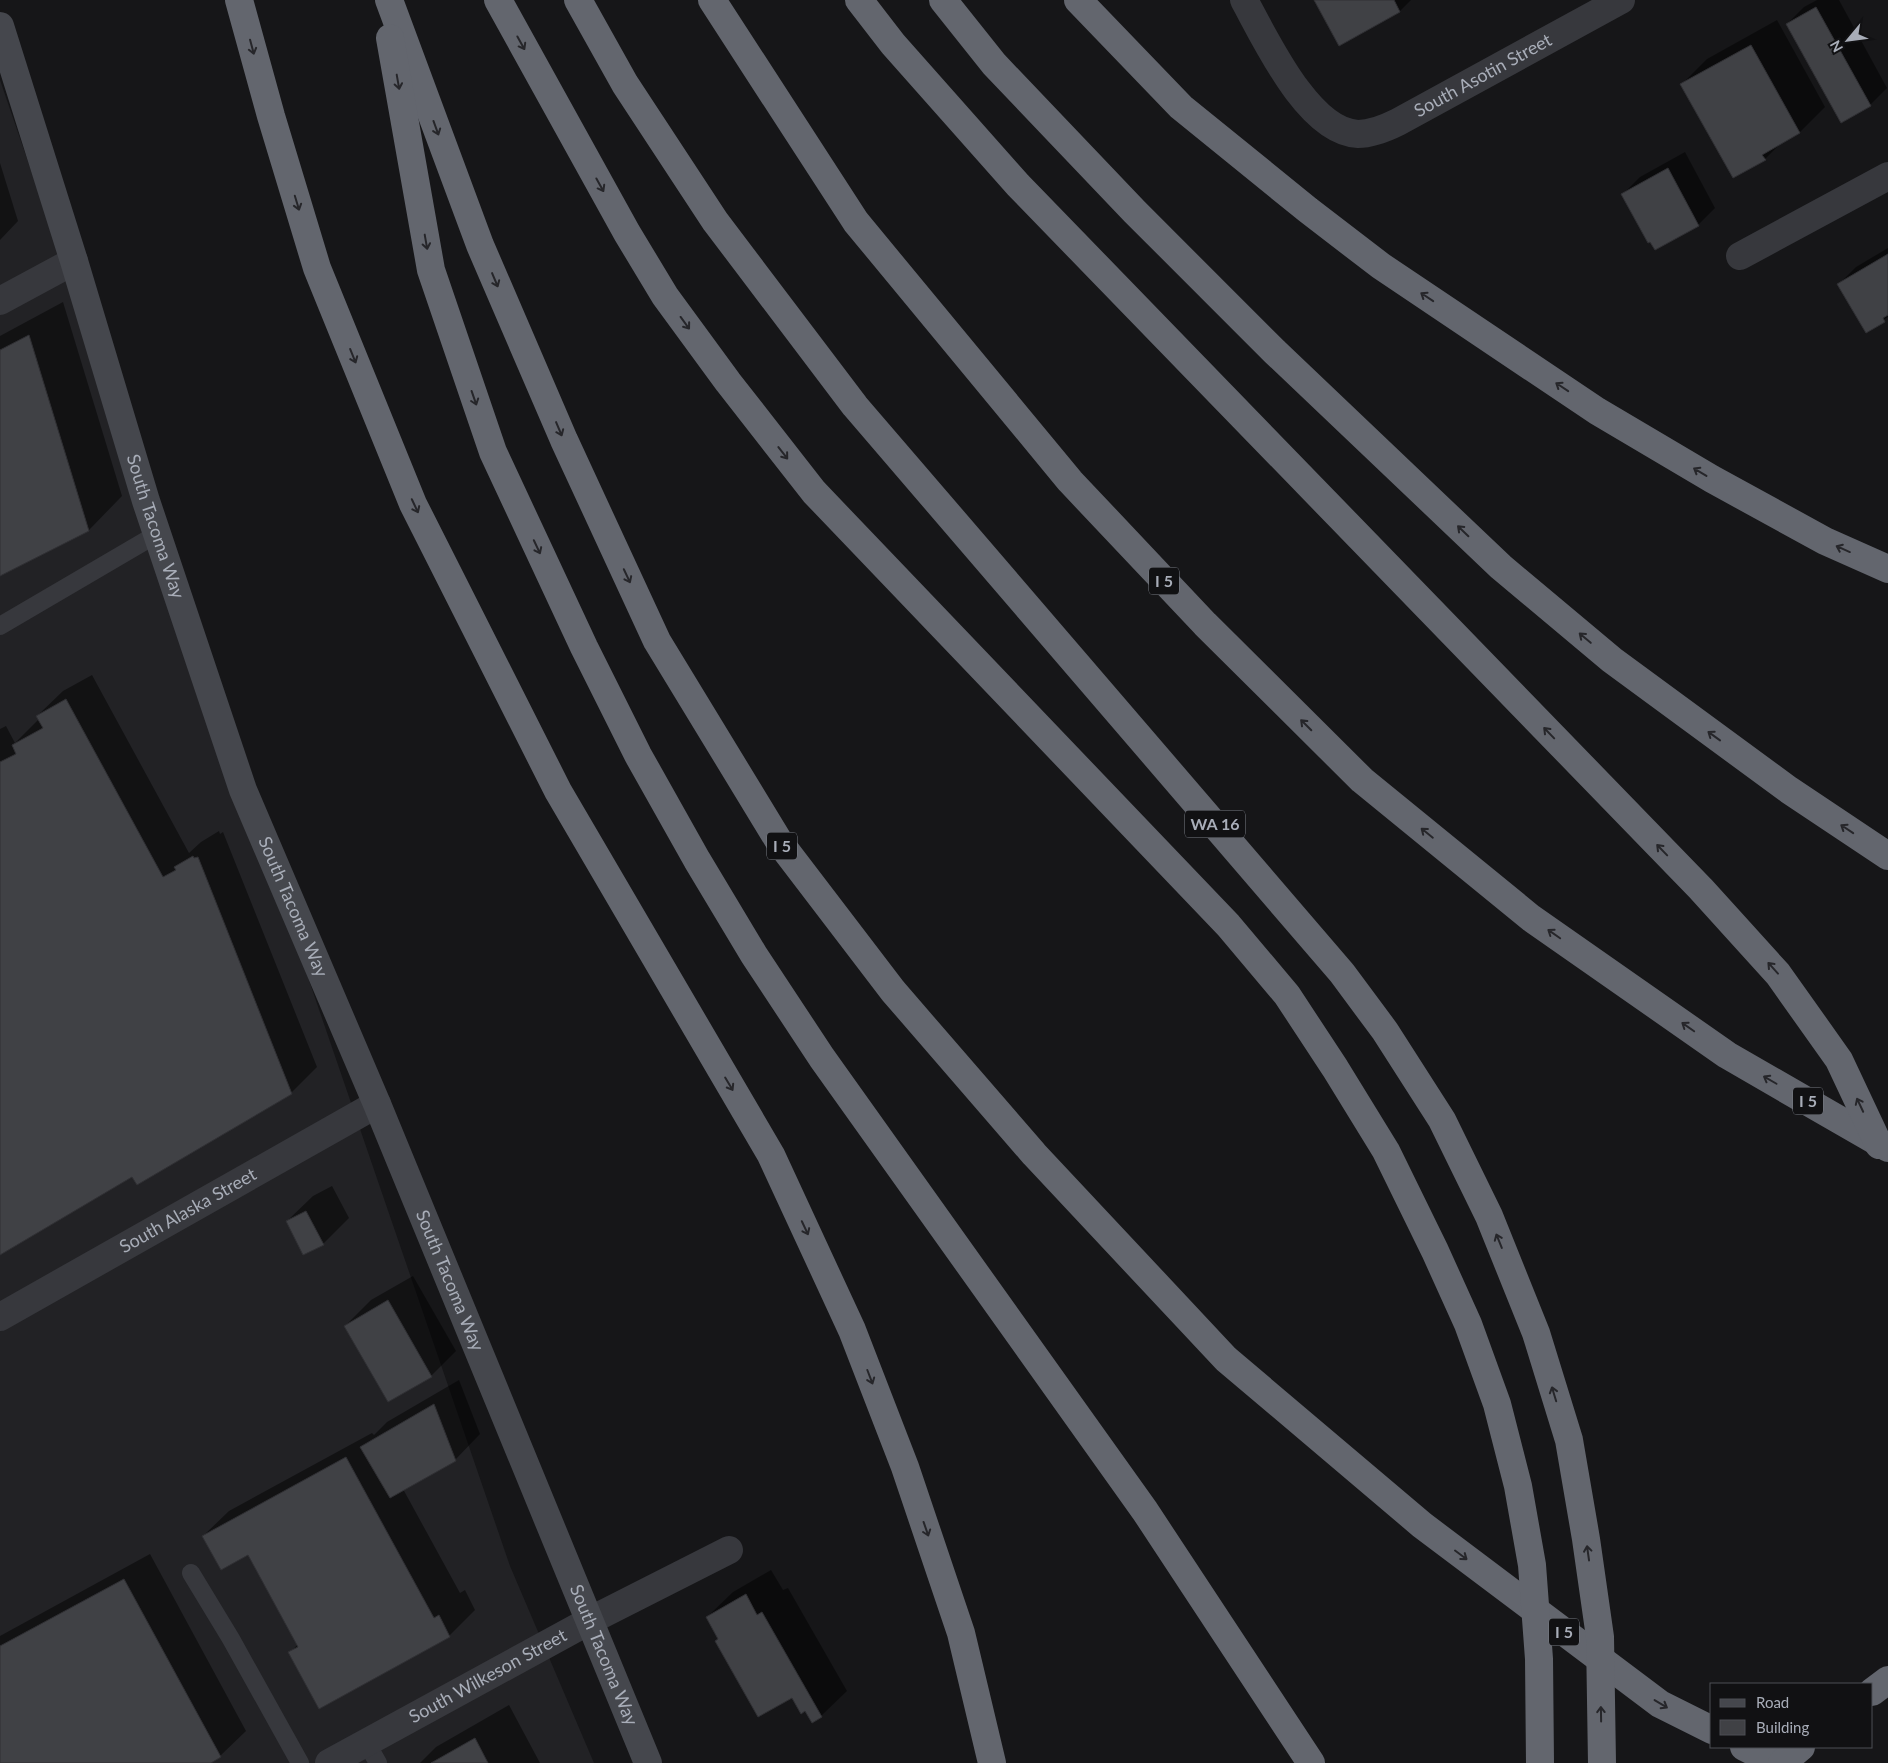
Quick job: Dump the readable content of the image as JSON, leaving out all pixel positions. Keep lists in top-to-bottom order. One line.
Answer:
{"streets":{"highway":["I 5","WA 16"],"main road":["South Tacoma Way"],"street":["South Asotin Street","South Alaska Street","South Wilkeson Street"]},"crossings":[["South Tacoma Way","South Alaska Street"],["South Tacoma Way","South Wilkeson Street"]],"legend":["Road","Building"],"north":"bottom left"}
